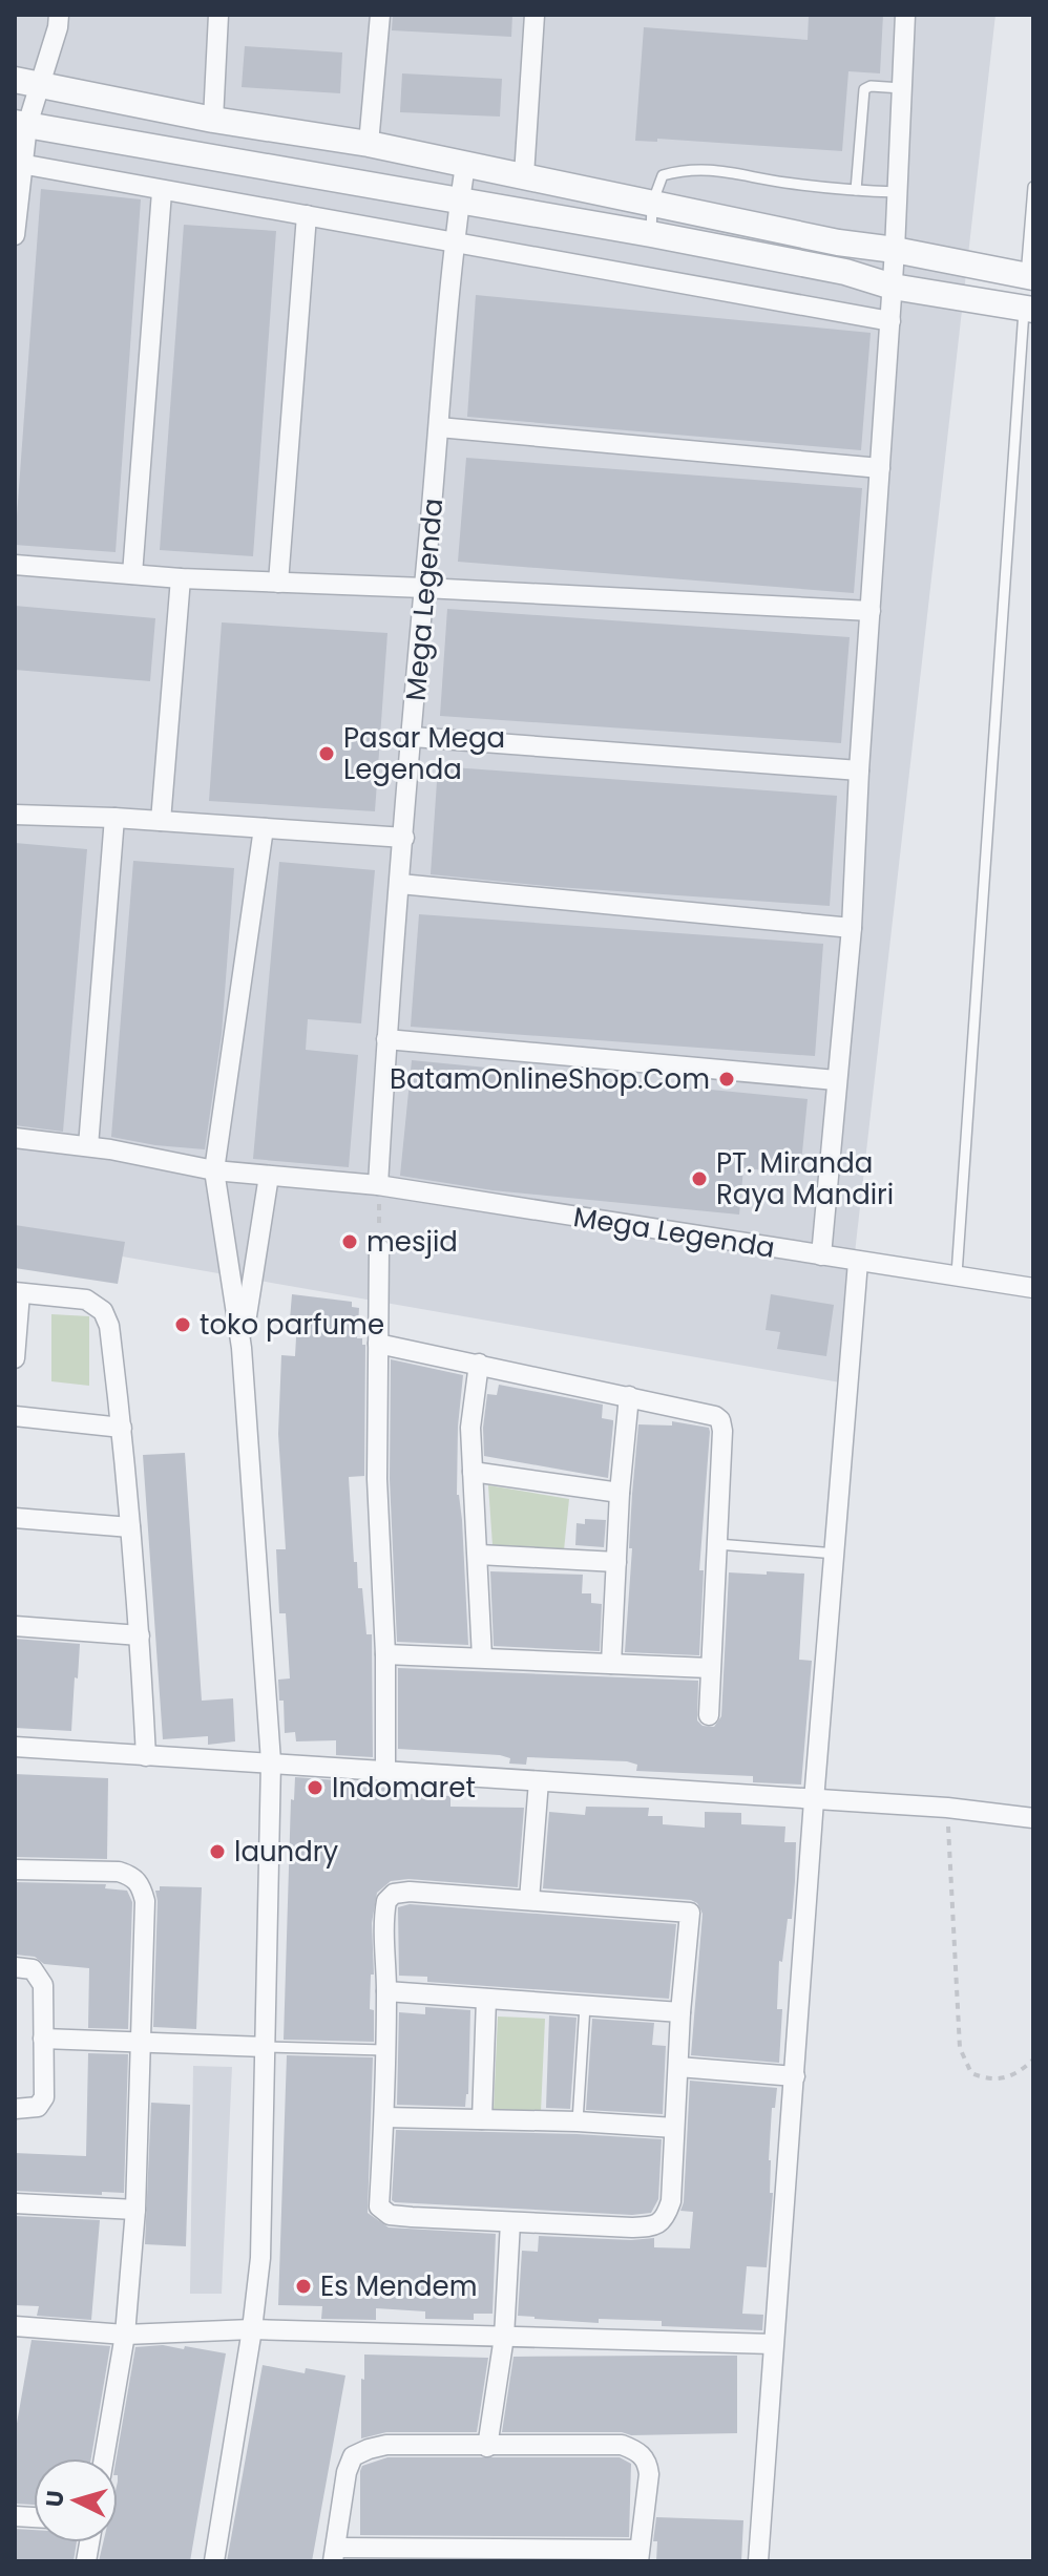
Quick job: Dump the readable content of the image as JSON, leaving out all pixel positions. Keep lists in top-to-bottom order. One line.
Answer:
{"streets":{"street":["Mega Legenda"]},"places":["Pasar Mega Legenda","BatamOnlineShop.Com","PT. Miranda Raya Mandiri","mesjid","toko parfume","Indomaret","laundry","Es Mendem"],"north":"left"}
